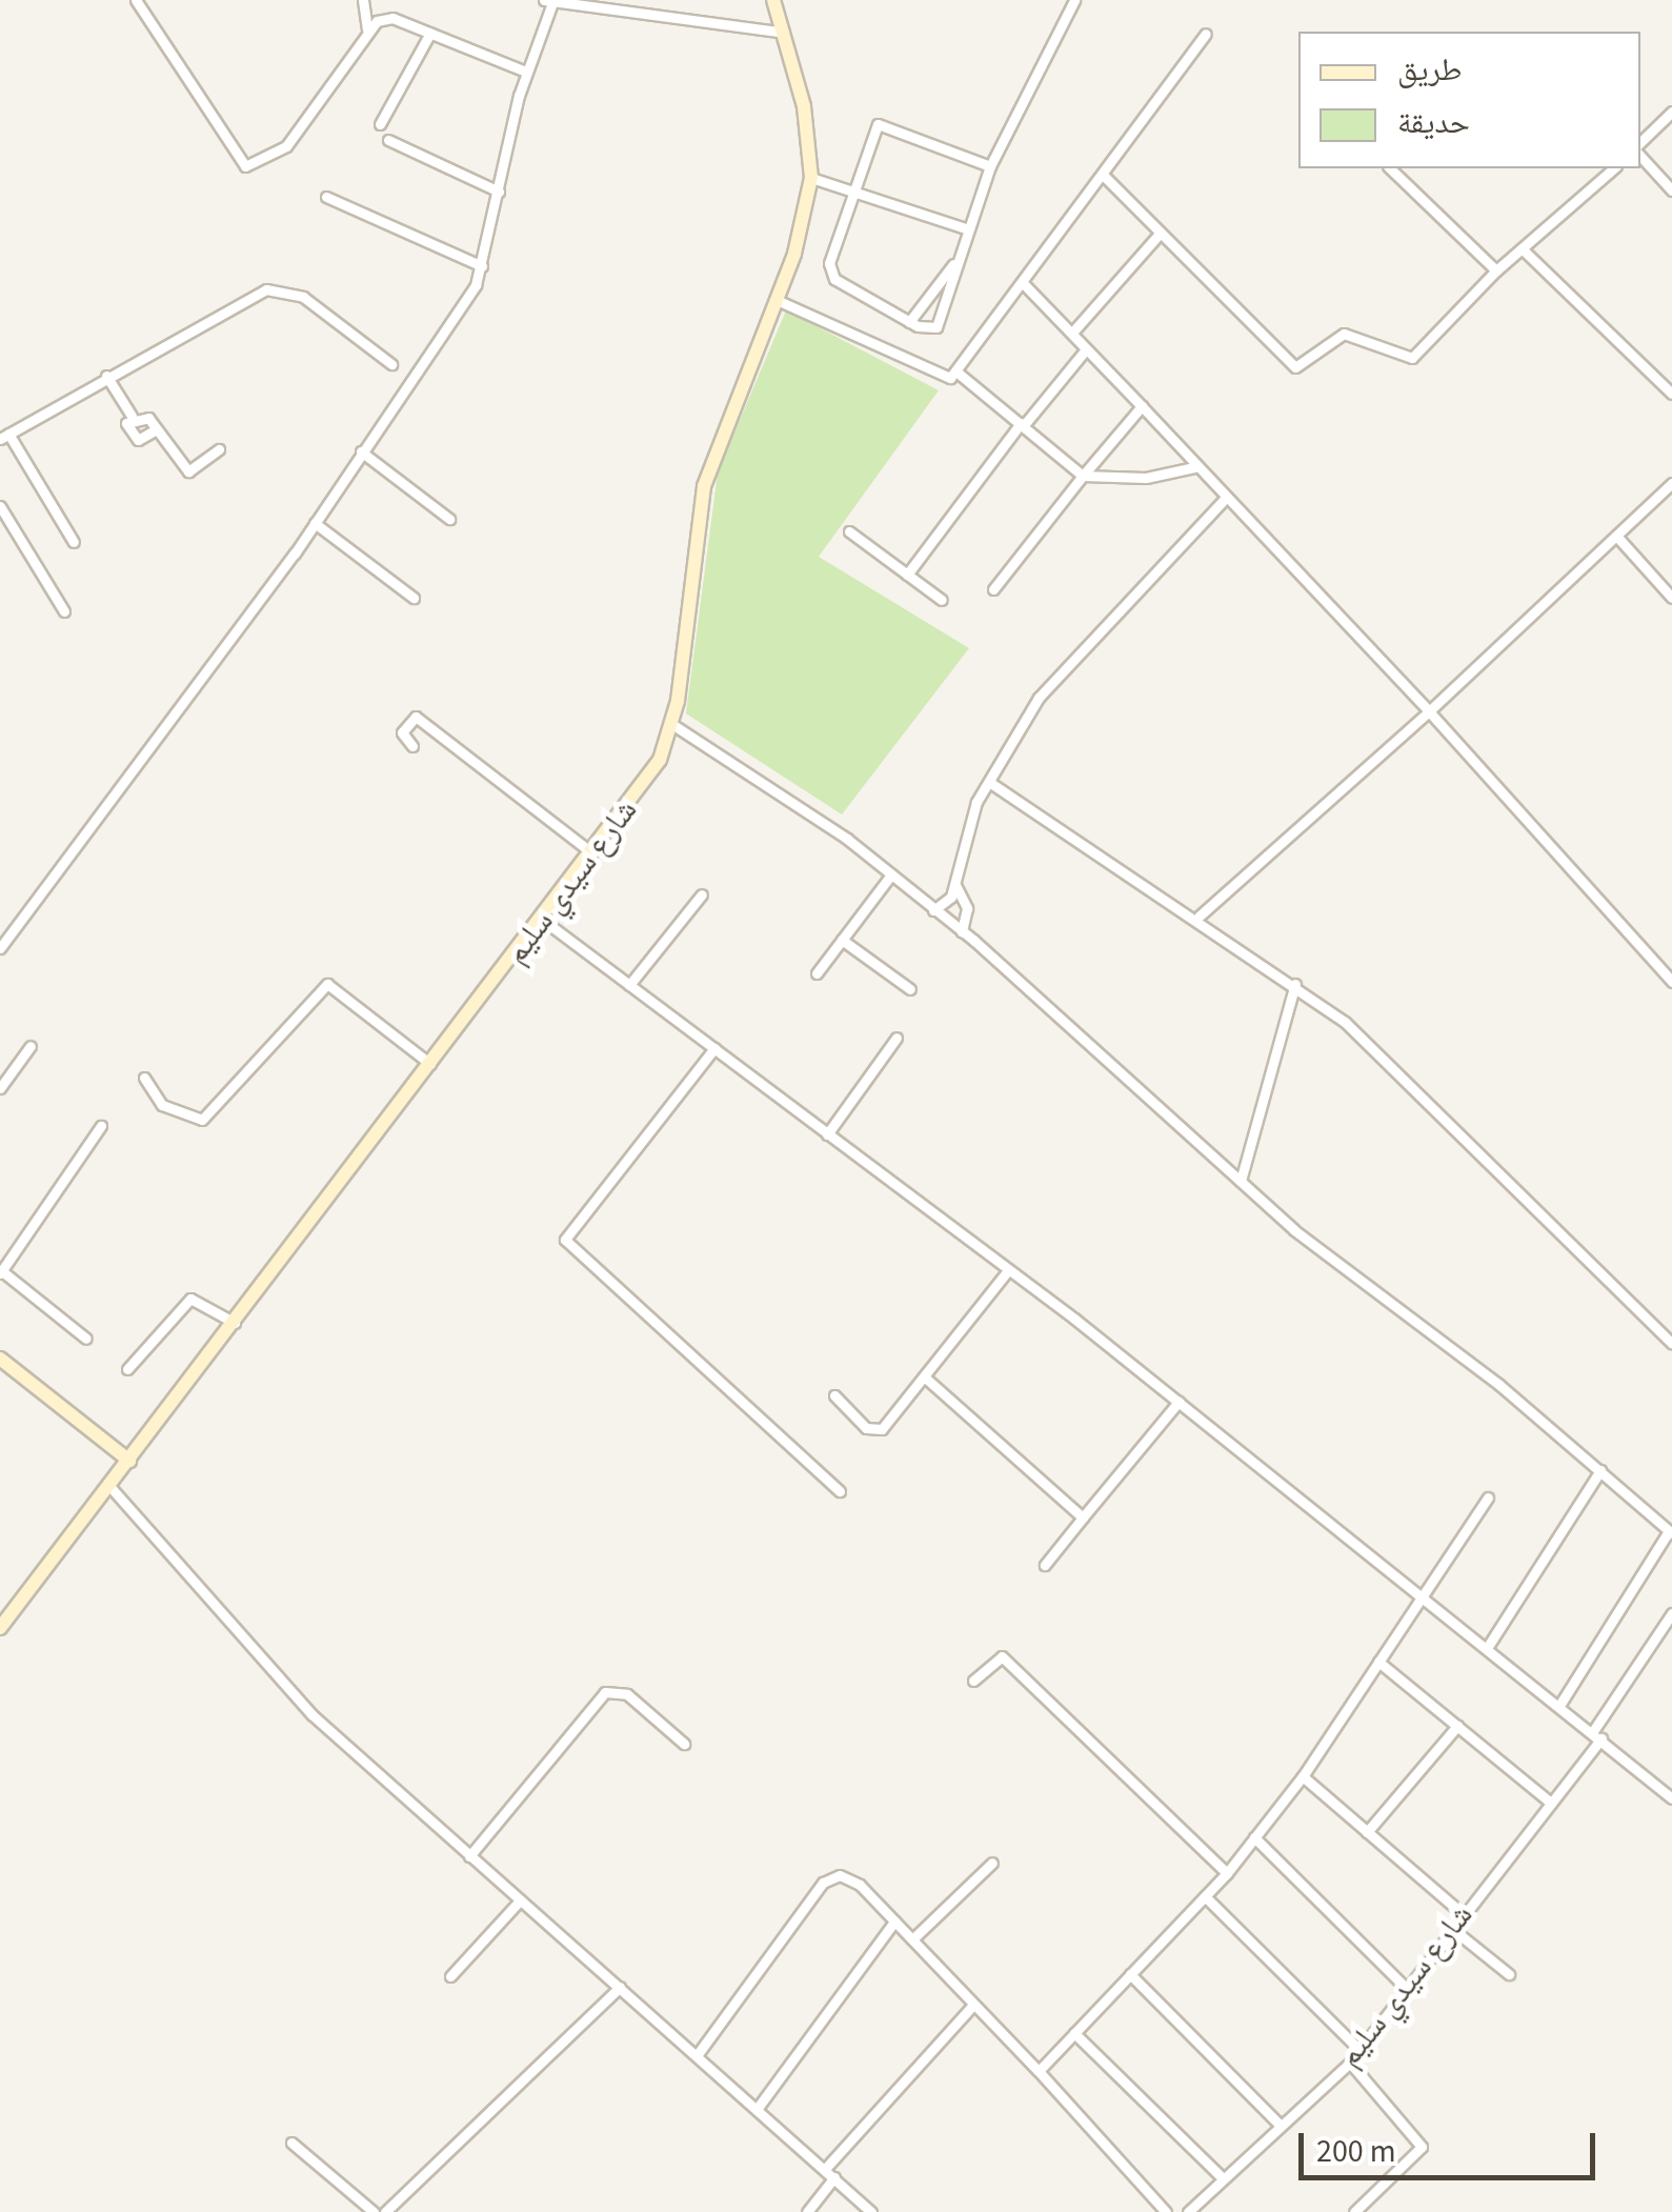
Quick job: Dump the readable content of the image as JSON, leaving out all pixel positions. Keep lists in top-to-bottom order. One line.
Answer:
{"streets":{"main road":["شارع سيدي سليم"]},"legend":["طريق","حديقة"],"scale_bar":"200 m"}
